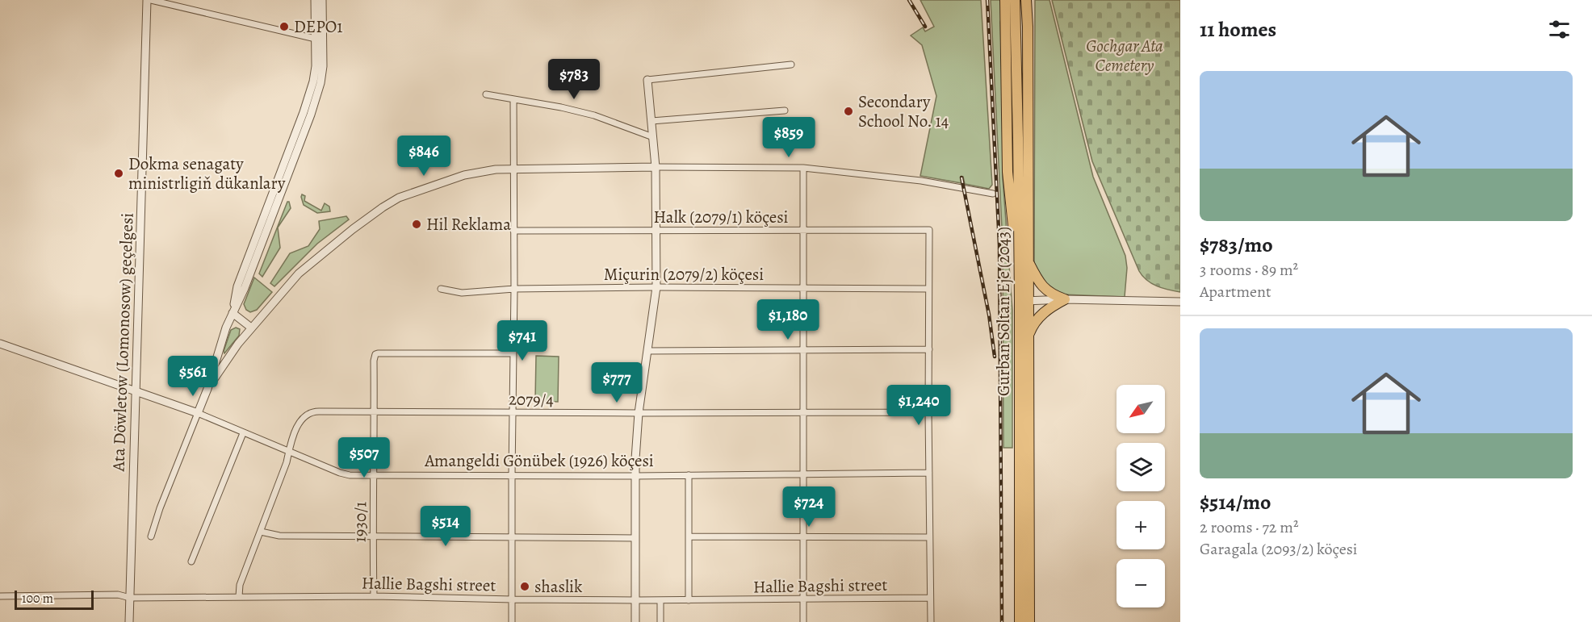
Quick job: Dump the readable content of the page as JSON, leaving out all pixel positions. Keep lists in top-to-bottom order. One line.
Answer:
{"streets":{"highway":["Gurban Soltan Eje (2043)"],"street":["Halk (2079/1) köçesi","Miçurin (2079/2) köçesi","Ata Döwletow (Lomonosow) geçelgesi","2079/4","Amangeldi Gönübek (1926) köçesi","1930/1","Hallie Bagshi street"]},"crossings":[["Halk (2079/1) köçesi","Miçurin (2079/2) köçesi"],["Ata Döwletow (Lomonosow) geçelgesi","Amangeldi Gönübek (1926) köçesi"],["Ata Döwletow (Lomonosow) geçelgesi","Hallie Bagshi street"],["2079/4","Amangeldi Gönübek (1926) köçesi"],["2079/4","1930/1"],["Amangeldi Gönübek (1926) köçesi","1930/1"],["1930/1","Hallie Bagshi street"]],"parks":["Gochgar Ata Cemetery"],"places":["DEPO1","Secondary School No. 14","Dokma senagaty ministrligiň dükanlary","Hil Reklama","shaslik"],"scale_bar":"100 m","north":"bottom left","page":{"heading":"11 homes","list":[{"name":"$783/mo","note":"3 rooms · 89 m² · Apartment"},{"name":"$514/mo","note":"2 rooms · 72 m² · Garagala (2093/2) köçesi"}],"price":["$783","$859","$846","$1,180","$741","$561","$777","$1,240","$507","$724","$514"],"map_buttons":["+","−"],"scale":"100 m"}}
